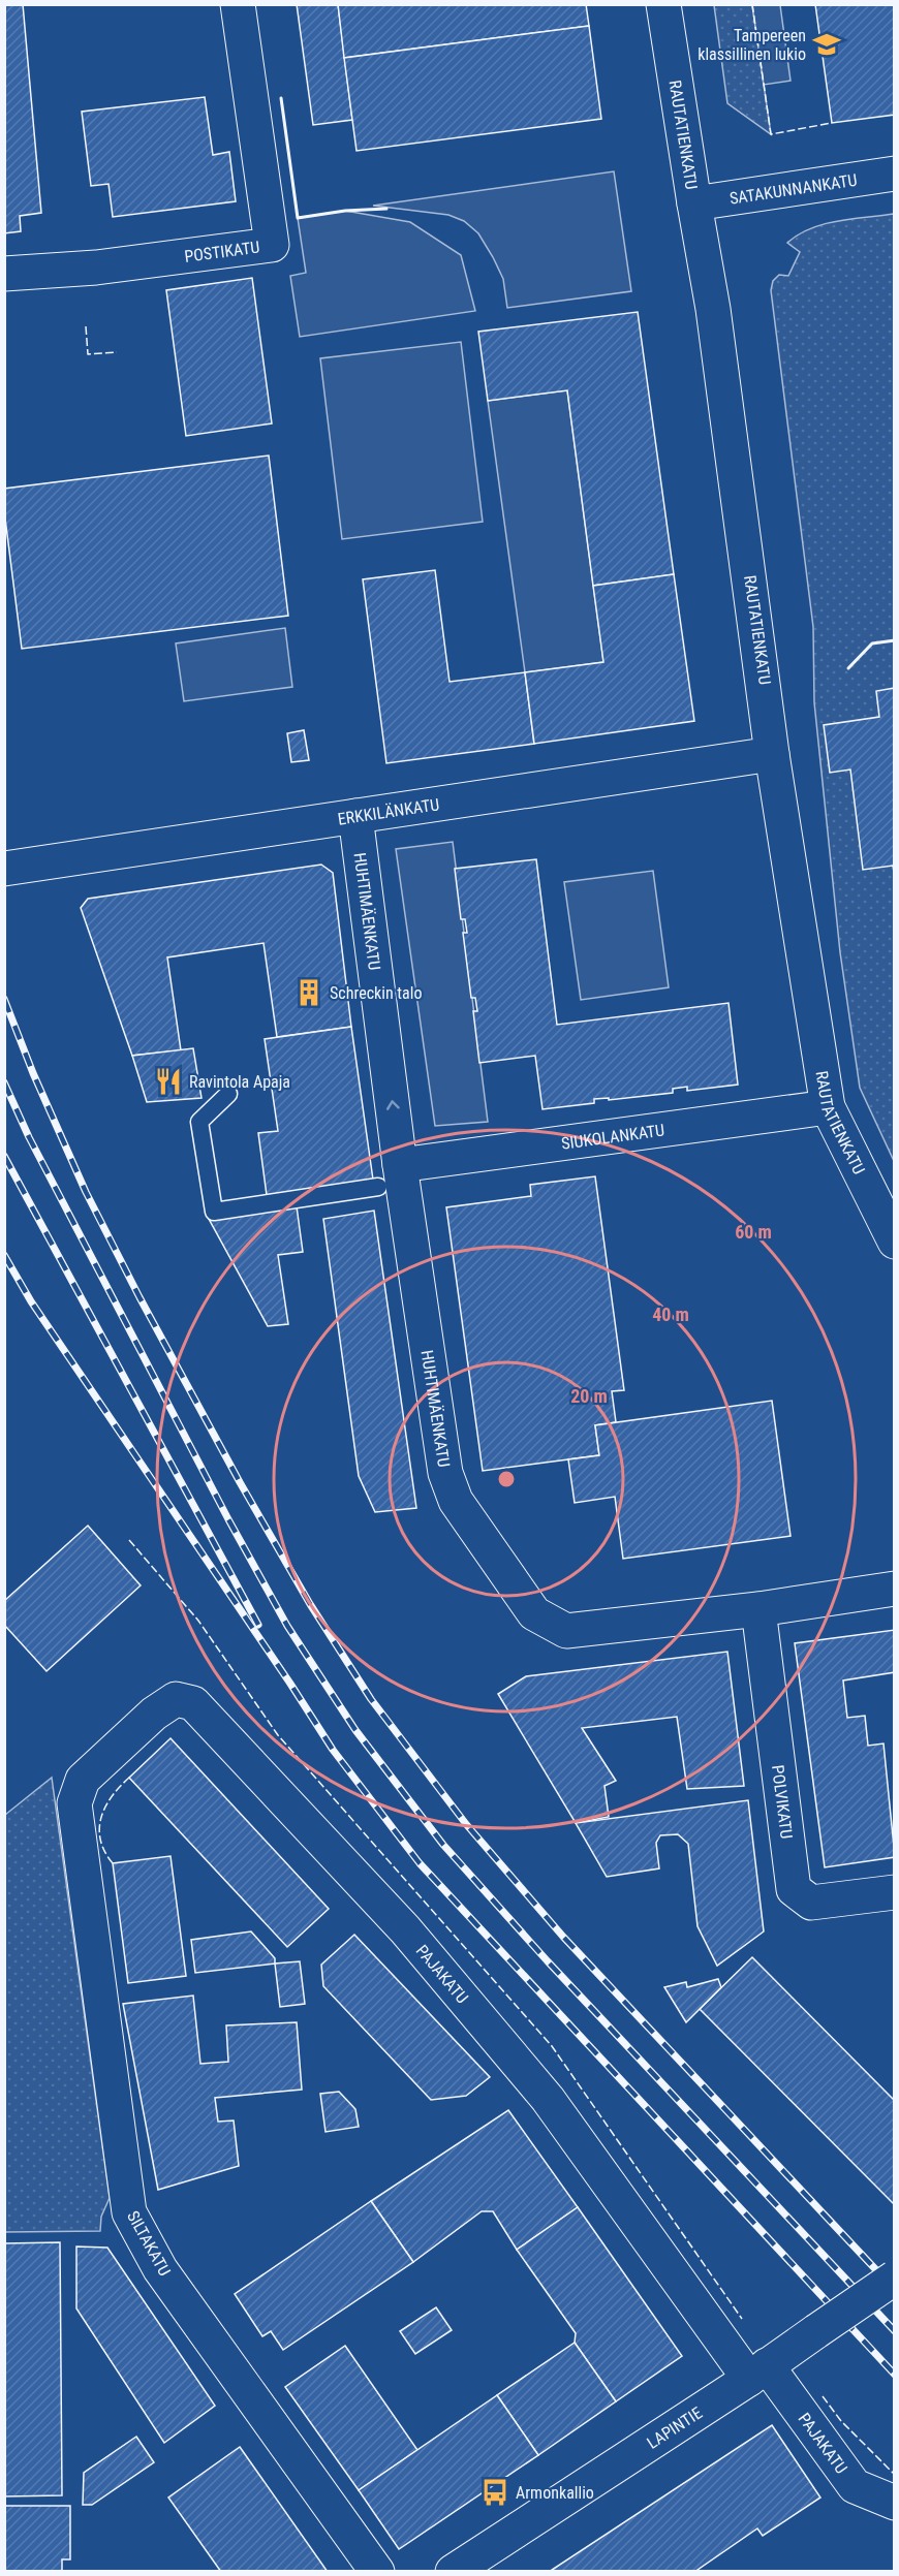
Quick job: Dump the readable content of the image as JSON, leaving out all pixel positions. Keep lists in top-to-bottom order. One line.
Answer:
{"streets":{"street":["RAUTATIENKATU","SATAKUNNANKATU","POSTIKATU","ERKKILÄNKATU","HUHTIMÄENKATU","SIUKOLANKATU","POLVIKATU","PAJAKATU","SILTAKATU","LAPINTIE"]},"crossings":[["RAUTATIENKATU","SATAKUNNANKATU"],["RAUTATIENKATU","ERKKILÄNKATU"],["RAUTATIENKATU","SIUKOLANKATU"],["ERKKILÄNKATU","HUHTIMÄENKATU"],["HUHTIMÄENKATU","SIUKOLANKATU"],["HUHTIMÄENKATU","POLVIKATU"],["PAJAKATU","SILTAKATU"],["PAJAKATU","LAPINTIE"]],"places":{"school or university":["Tampereen klassillinen lukio"],"building":["Schreckin talo"],"restaurant":["Ravintola Apaja"],"bus stop":["Armonkallio"]},"rings":["60 m","40 m","20 m"]}
